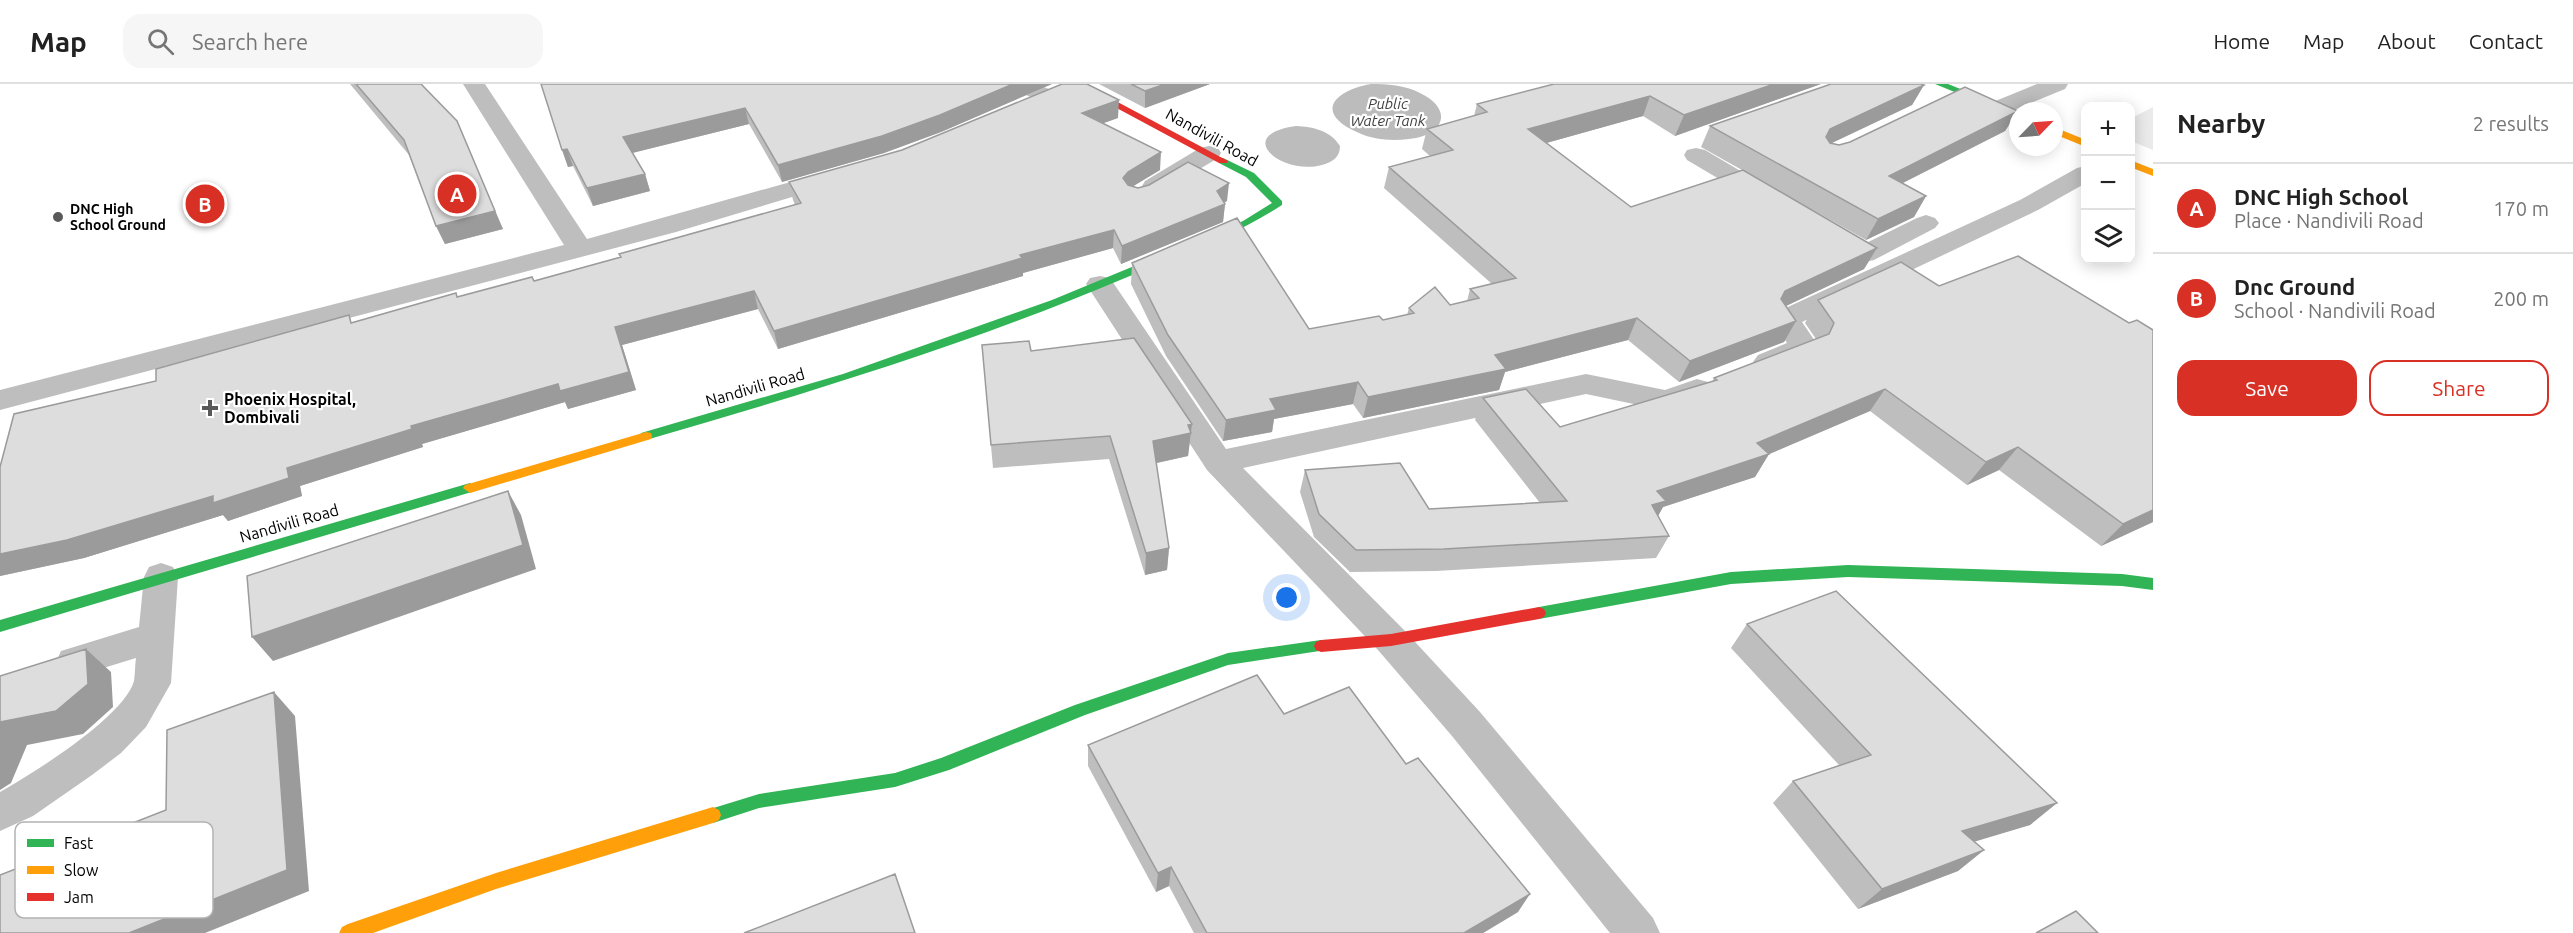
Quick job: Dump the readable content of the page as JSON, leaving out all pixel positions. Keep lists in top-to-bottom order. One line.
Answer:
{"streets":{"street":["Nandivili Road"]},"water":["Public Water Tank"],"places":{"other":["DNC High School Ground"],"health":["Phoenix Hospital, Dombivali"]},"legend":["Fast","Slow","Jam"],"north":"top right","page":{"header":"Map","search":"Search here","nav":["Home","Map","About","Contact"],"heading":["Nearby","2 results"],"map_buttons":["+","−"],"list":[{"mark":"A","name":"DNC High School","note":"Place · Nandivili Road","value":"170 m"},{"mark":"B","name":"Dnc Ground","note":"School · Nandivili Road","value":"200 m"}],"pins":["A","B"],"buttons":["Save","Share"]}}
